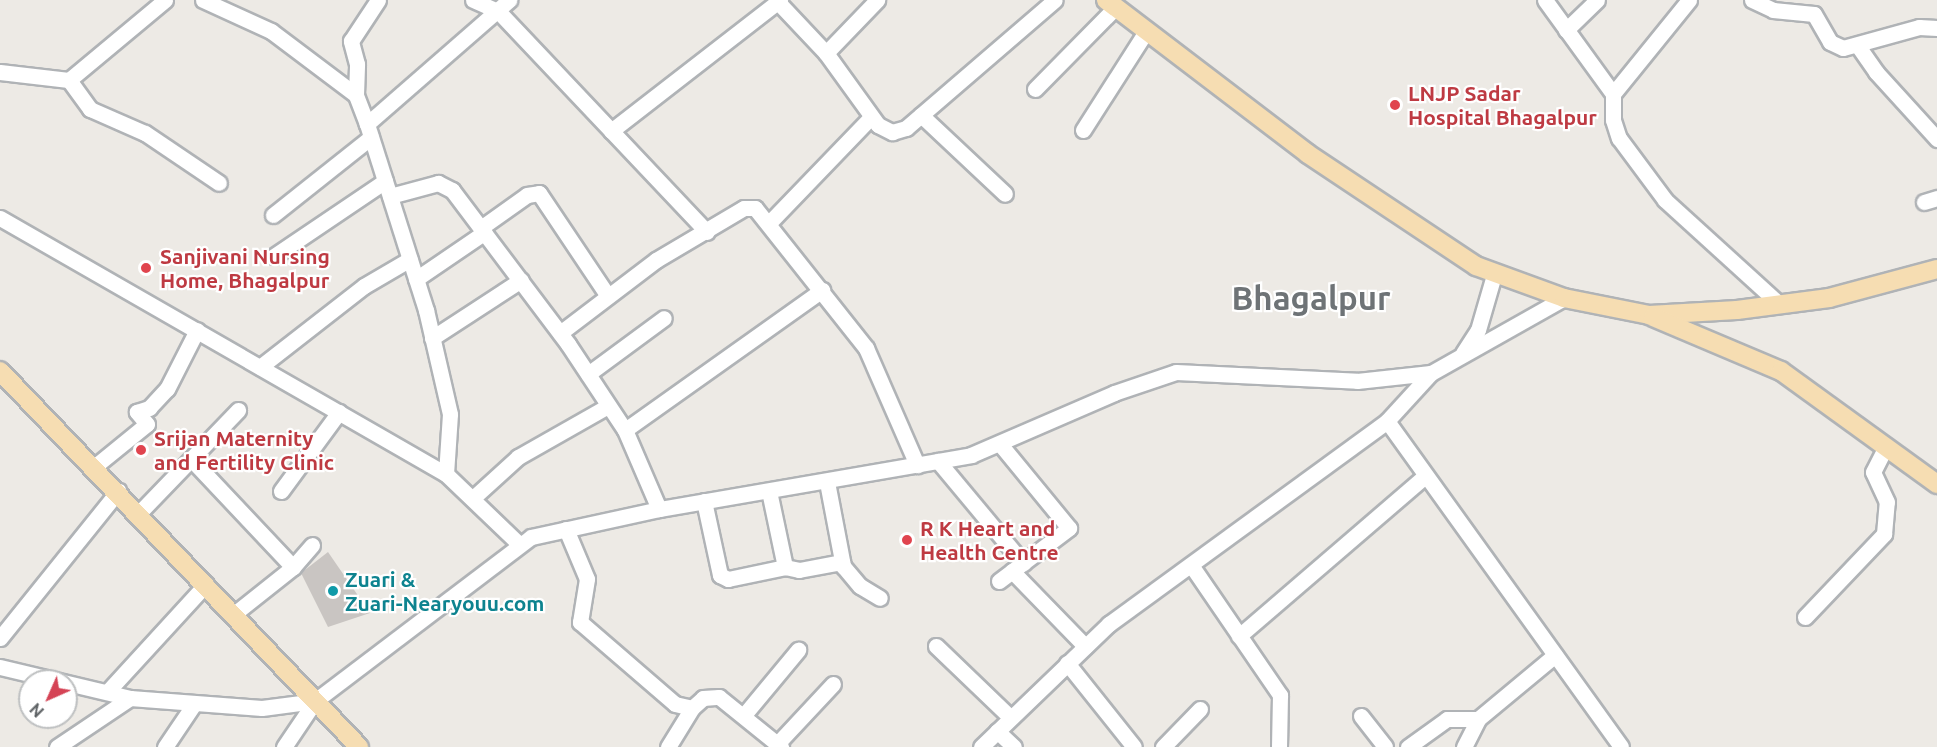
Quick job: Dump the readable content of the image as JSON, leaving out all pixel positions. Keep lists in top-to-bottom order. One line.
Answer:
{"districts":["Bhagalpur"],"places":["LNJP Sadar Hospital Bhagalpur","Sanjivani Nursing Home, Bhagalpur","Srijan Maternity and Fertility Clinic","R K Heart and Health Centre","Zuari & Zuari-Nearyouu.com"],"north":"bottom left"}
